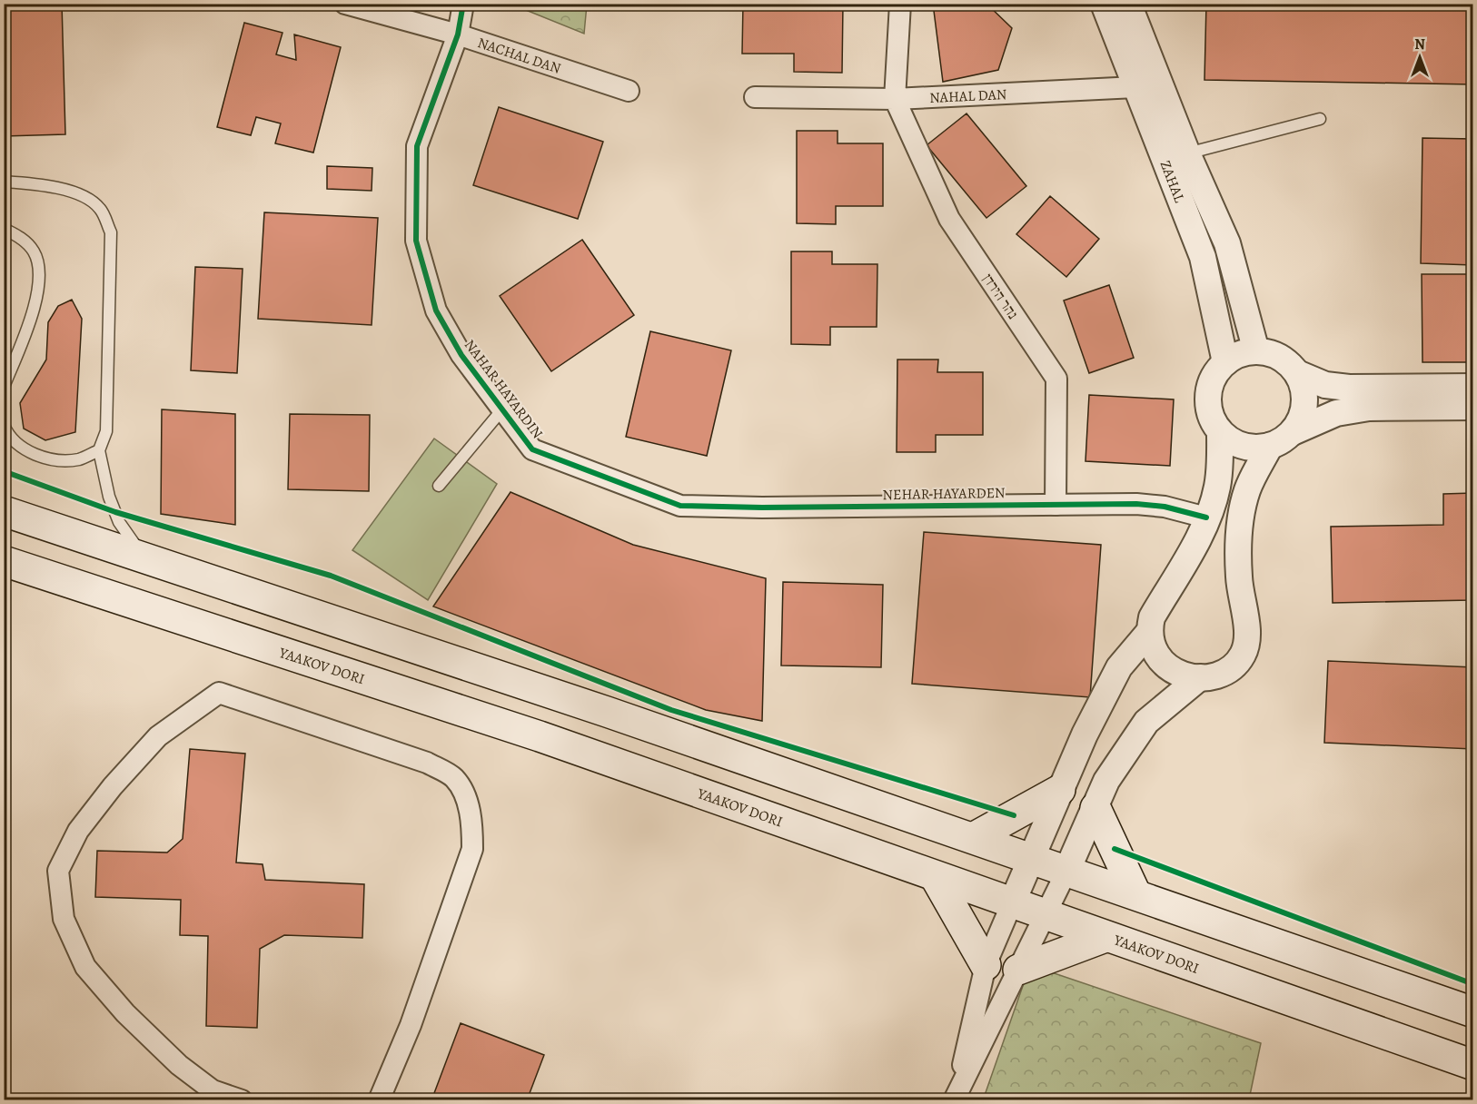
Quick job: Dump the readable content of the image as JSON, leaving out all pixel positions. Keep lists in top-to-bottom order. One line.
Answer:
{"streets":{"main road":["YAAKOV DORI"],"street":["NACHAL DAN","NAHAL DAN","ZAHAL","נהר הירדן","NAHAR HAYARDIN","NEHAR HAYARDEN"]},"crossings":[["NACHAL DAN","NAHAR HAYARDIN"],["NAHAL DAN","ZAHAL"],["NAHAL DAN","נהר הירדן"],["נהר הירדן","NEHAR HAYARDEN"],["NAHAR HAYARDIN","NEHAR HAYARDEN"]],"north":"top"}
